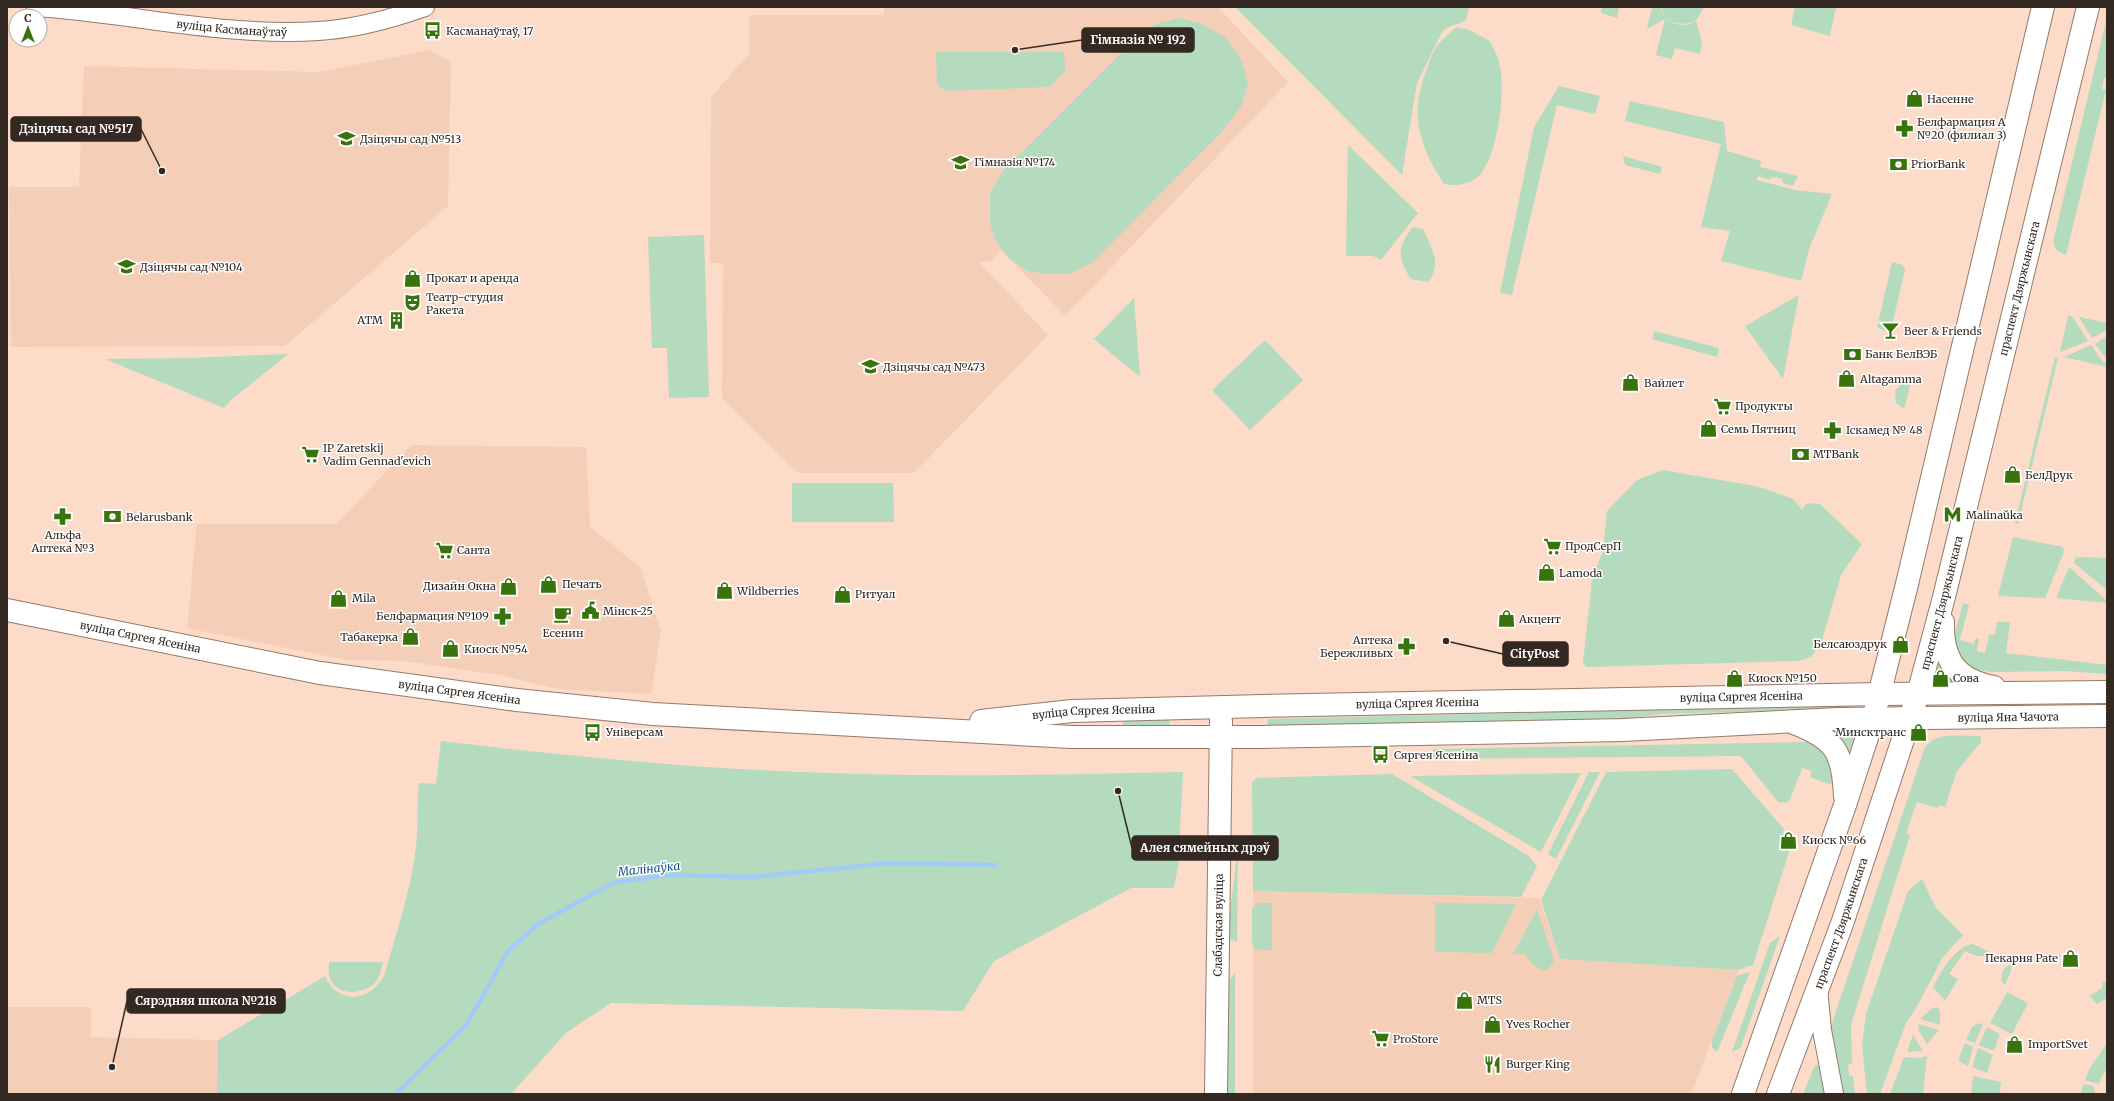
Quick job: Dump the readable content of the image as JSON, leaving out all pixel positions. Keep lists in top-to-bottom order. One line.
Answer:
{"streets":{"main road":["праспект Дзяржынскага","вуліца Сяргея Ясеніна","вуліца Яна Чачота","Слабадская вуліца"],"street":["вуліца Касманаўтаў"]},"crossings":[["праспект Дзяржынскага","вуліца Сяргея Ясеніна"],["праспект Дзяржынскага","вуліца Яна Чачота"],["вуліца Сяргея Ясеніна","вуліца Яна Чачота"],["вуліца Сяргея Ясеніна","Слабадская вуліца"]],"water":["Малінаўка"],"places":{"bus stop":["Касманаўтаў, 17","Універсам","Сяргея Ясеніна"],"other":["Гімназія № 192","Дзіцячы сад №517","CityPost","Алея сямейных дрэў","Сярэдняя школа №218"],"shop":["Насенне","Прокат и аренда","Altagamma","Вайлет","Семь Пятниц","БелДрук","Lamoda","Печать","Дизайн Окна","Wildberries","Ритуал","Mila","Акцент","Табакерка","Белсаюздрук","Киоск №54","Киоск №150","Сова","Минсктранс","Киоск №66","Пекарня Pate","MTS","Yves Rocher","ImportSvet"],"pharmacy":["Белфармация А №20 (филиал 3)","Іскамед № 48","Альфа Аптека №3","Белфармация №109","Аптека Бережливых"],"school or university":["Дзіцячы сад №513","Гімназія №174","Дзіцячы сад №104","Дзіцячы сад №473"],"bank":["PriorBank","Банк БелВЭБ","MTBank","Belarusbank"],"theatre":["Театр-студия Ракета"],"building":["АТМ"],"bar":["Beer & Friends"],"supermarket":["Продукты","IP Zaretskij Vadim Gennad'evich","ПродСерП","Санта","ProStore"],"metro station":["Malinaŭka"],"public building":["Мінск-25"],"cafe":["Есенин"],"restaurant":["Burger King"]},"north":"top"}
